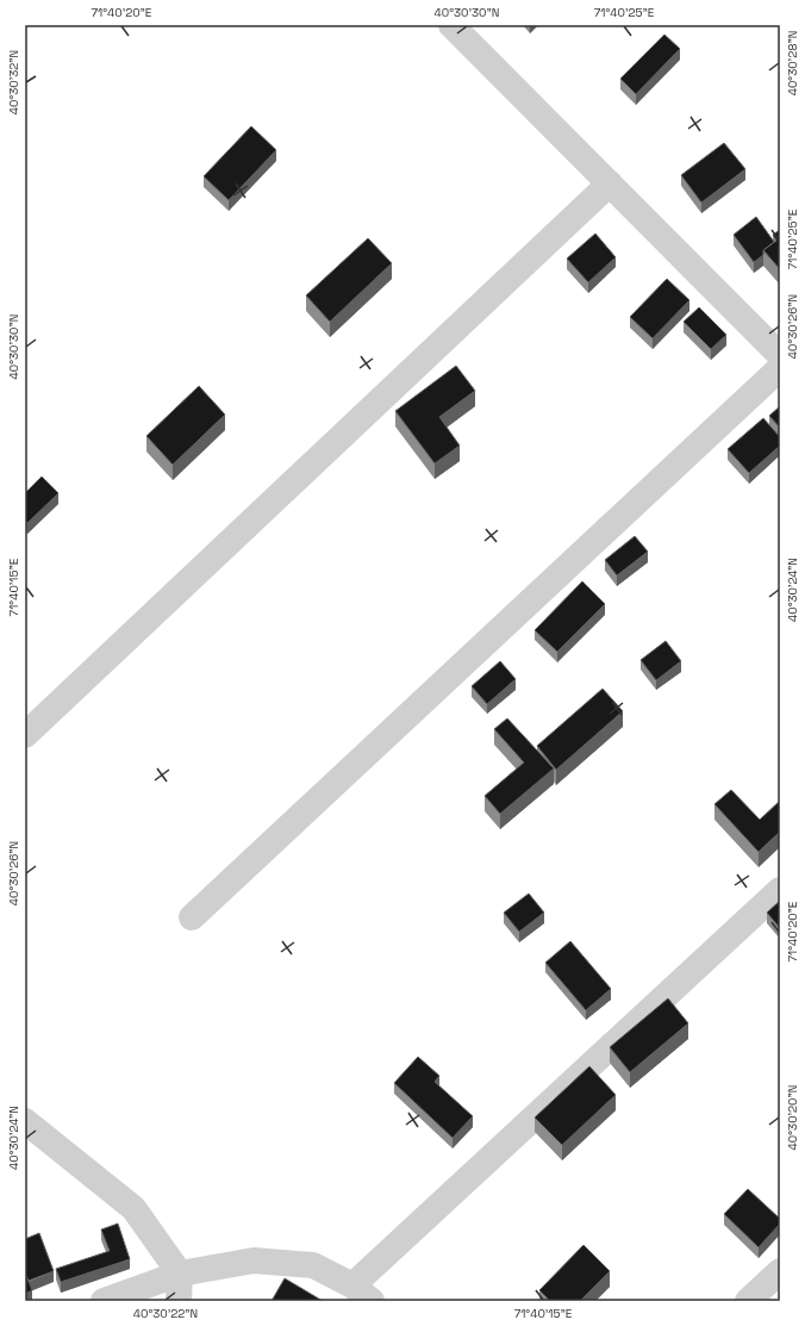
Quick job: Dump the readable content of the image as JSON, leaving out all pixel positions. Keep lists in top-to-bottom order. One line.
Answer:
{"coordinates":["71°40'20\"E","40°30'30\"N","71°40'25\"E","40°30'28\"N","40°30'32\"N","40°30'26\"N","71°40'15\"E","40°30'24\"N","40°30'20\"N","40°30'22\"N"]}
